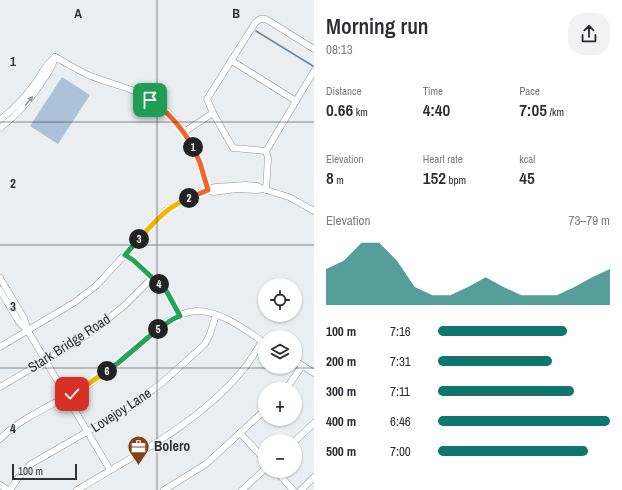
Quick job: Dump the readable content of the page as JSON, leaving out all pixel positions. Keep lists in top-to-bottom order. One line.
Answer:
{"streets":{"street":["Stark Bridge Road","Lovejoy Lane"]},"places":{"office":["Bolero"]},"scale_bar":"100 m","page":{"heading":["Morning run","08:13"],"stats":[["Distance","0.66 km"],["Time","4:40"],["Pace","7:05 /km"],["Elevation","8 m"],["Heart rate","152 bpm"],["kcal","45"]],"pins":["1","2","3","4","5","6"],"chart":["Elevation","73–79 m"],"map_buttons":["+","−"],"list":[{"name":"100 m","note":"7:16"},{"name":"200 m","note":"7:31"},{"name":"300 m","note":"7:11"},{"name":"400 m","note":"6:46"},{"name":"500 m","note":"7:00"}],"scale":"100 m"},"grid":{"columns":["A","B"],"rows":["1","2","3","4"]}}
